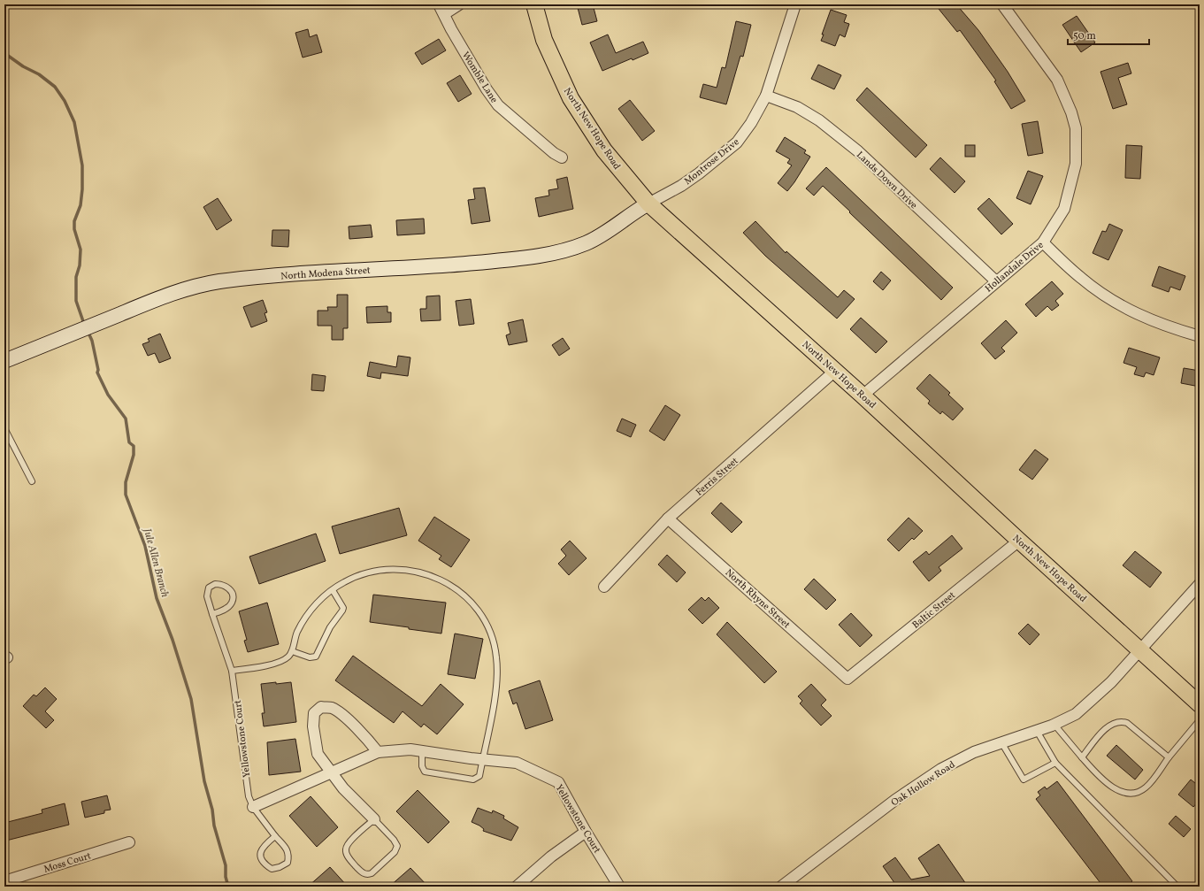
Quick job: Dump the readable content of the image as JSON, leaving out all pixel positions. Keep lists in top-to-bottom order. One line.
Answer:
{"streets":{"main road":["North New Hope Road"],"street":["Womble Lane","Montrose Drive","Lands Down Drive","Hollandale Drive","North Modena Street","Ferris Street","North Rhyne Street","Baltic Street","Yellowstone Court","Oak Hollow Road","Moss Court"]},"crossings":[["North New Hope Road","Montrose Drive"],["North New Hope Road","Hollandale Drive"],["North New Hope Road","North Modena Street"],["North New Hope Road","Ferris Street"],["North New Hope Road","Baltic Street"],["North New Hope Road","Oak Hollow Road"],["Montrose Drive","Lands Down Drive"],["Montrose Drive","North Modena Street"],["Lands Down Drive","Hollandale Drive"],["Ferris Street","North Rhyne Street"],["North Rhyne Street","Baltic Street"]],"water":["Jule Allen Branch"],"scale_bar":"50 m"}
